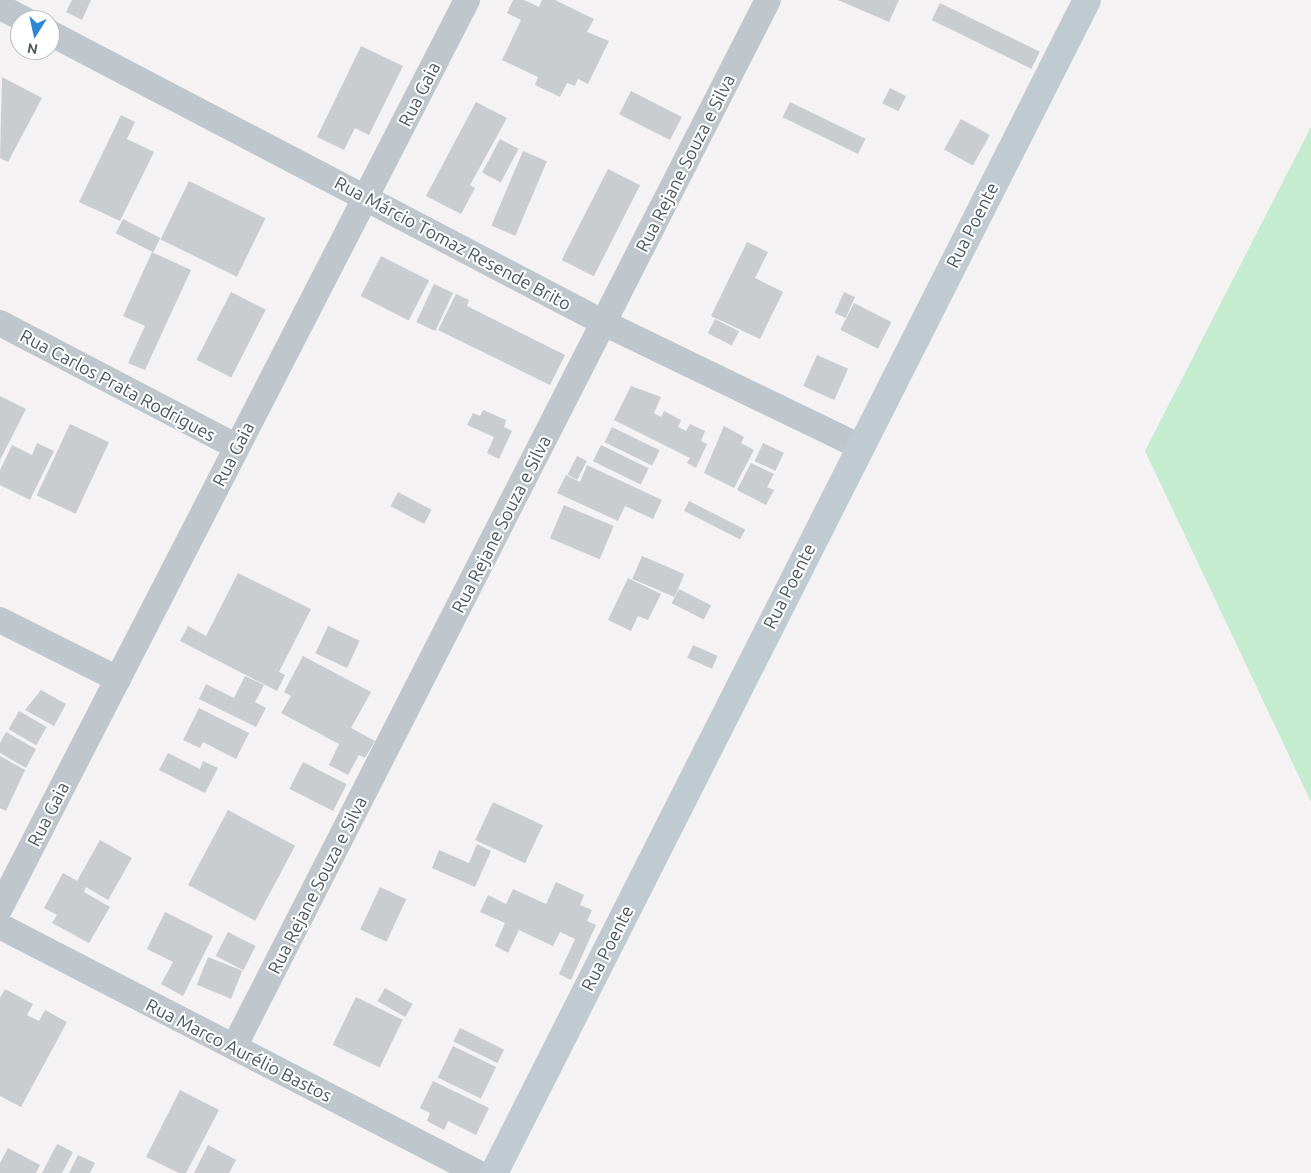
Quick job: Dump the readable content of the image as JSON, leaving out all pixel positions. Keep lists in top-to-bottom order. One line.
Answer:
{"streets":{"street":["Rua Gaia","Rua Rejane Souza e Silva","Rua Poente","Rua Márcio Tomaz Resende Brito","Rua Carlos Prata Rodrigues","Rua Marco Aurélio Bastos"]},"crossings":[["Rua Gaia","Rua Márcio Tomaz Resende Brito"],["Rua Gaia","Rua Carlos Prata Rodrigues"],["Rua Rejane Souza e Silva","Rua Márcio Tomaz Resende Brito"],["Rua Rejane Souza e Silva","Rua Marco Aurélio Bastos"],["Rua Poente","Rua Márcio Tomaz Resende Brito"]],"north":"bottom"}
